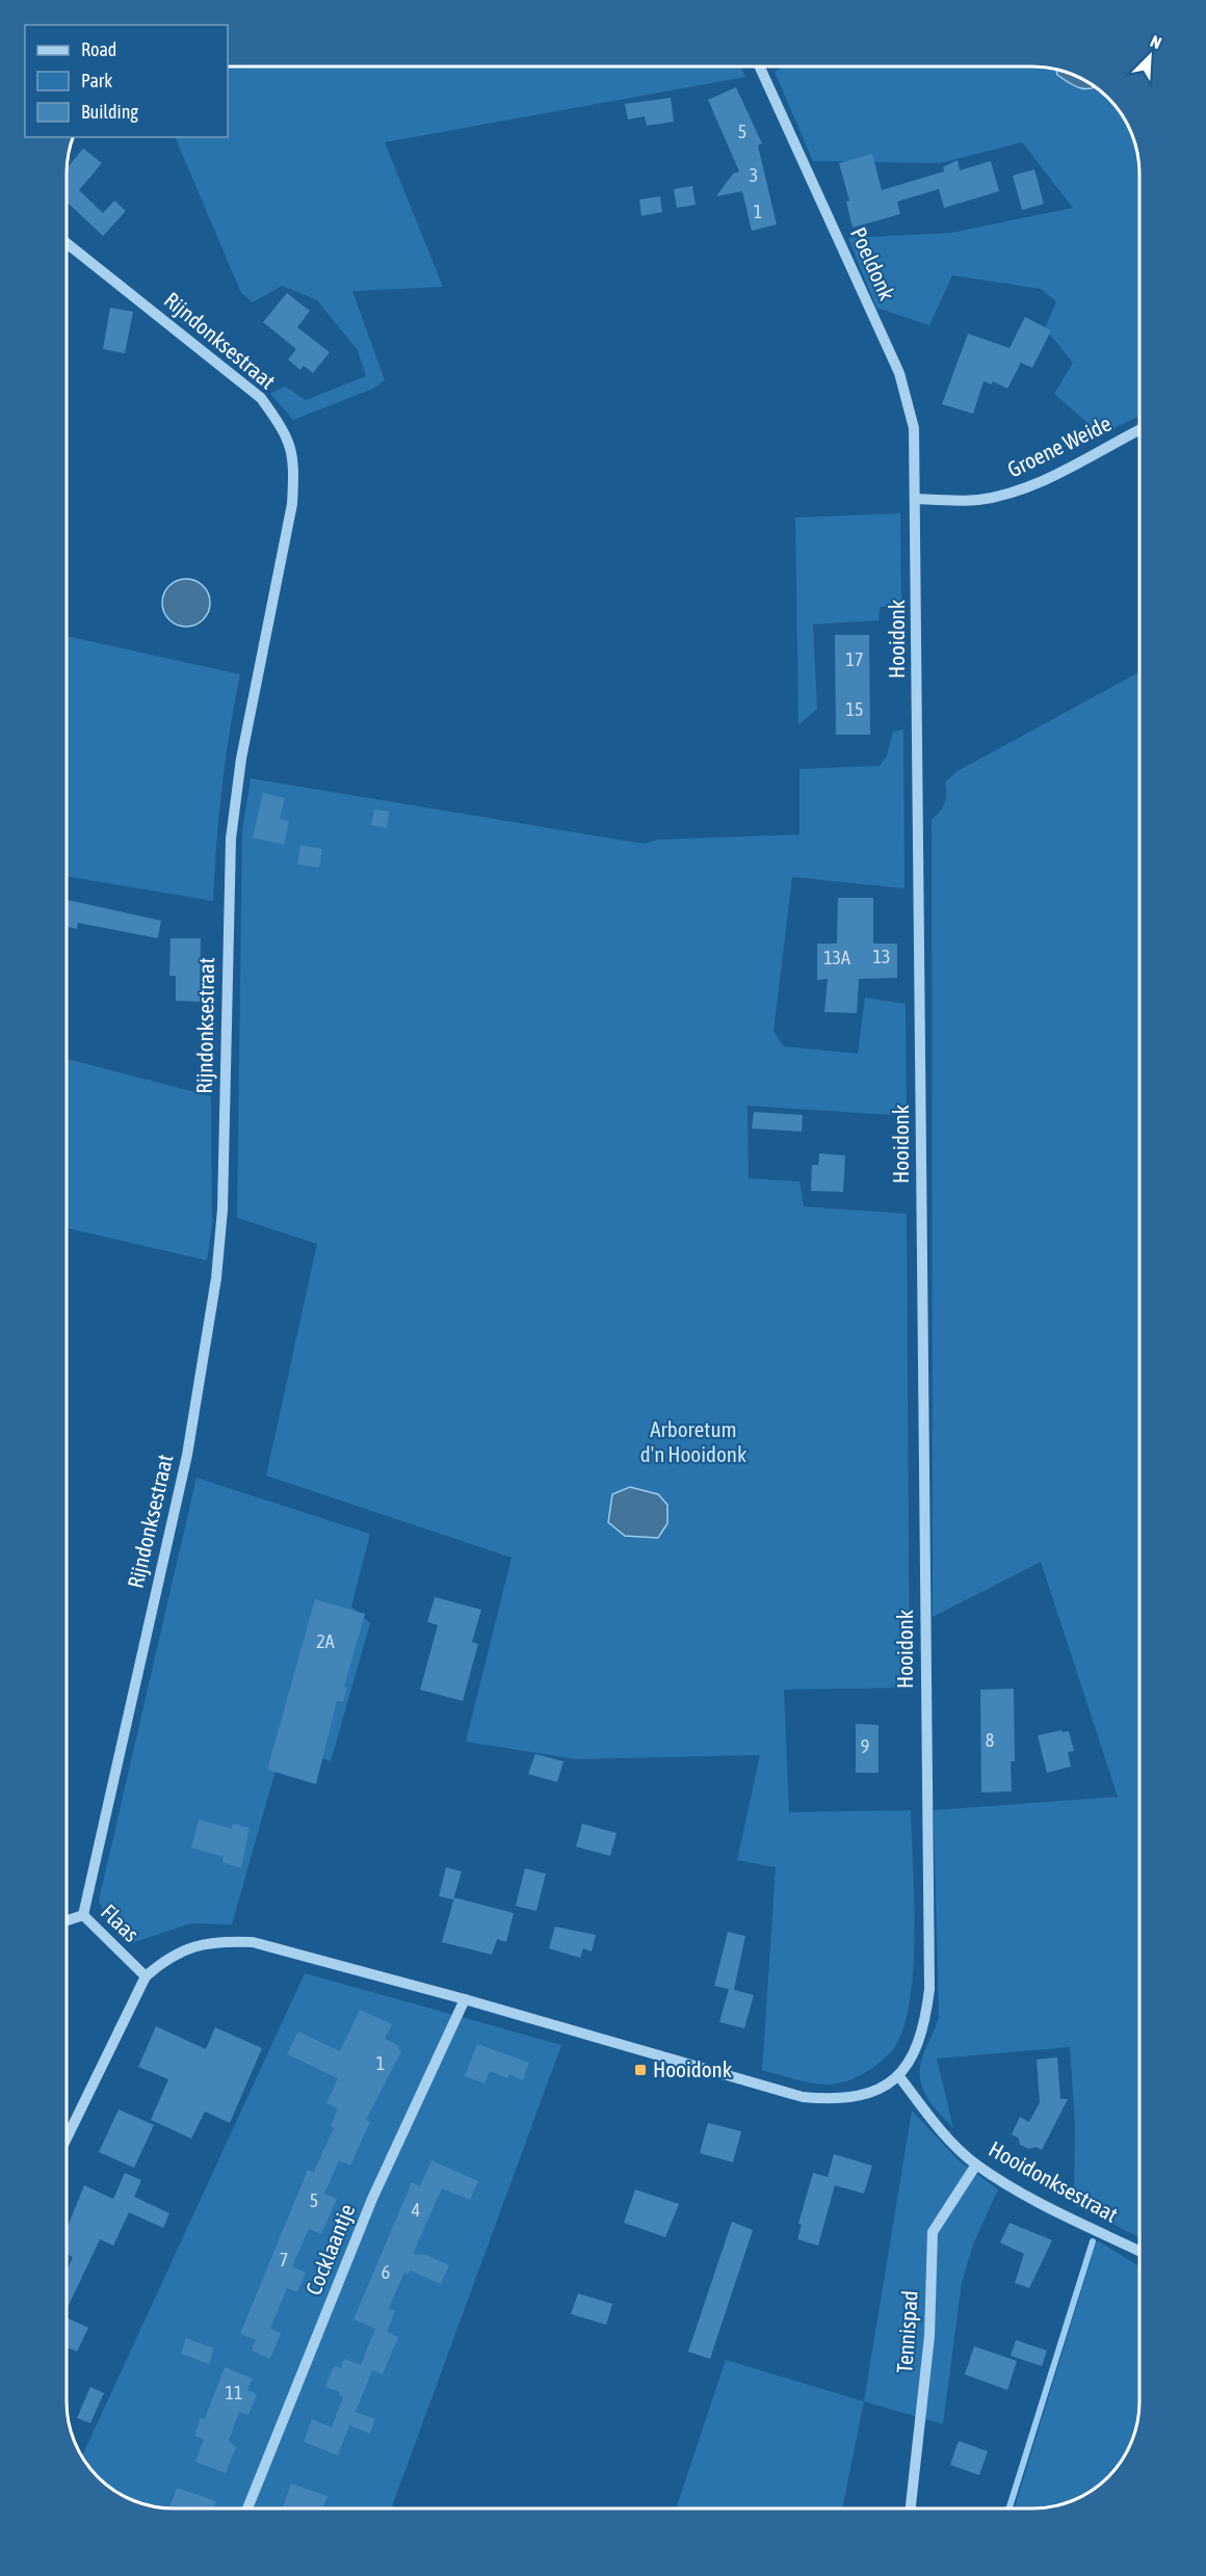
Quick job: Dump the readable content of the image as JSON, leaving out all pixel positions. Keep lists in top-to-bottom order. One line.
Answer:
{"streets":{"street":["Poeldonk","Rijndonksestraat","Groene Weide","Hooidonk","Flaas","Hooidonksestraat","Cocklaantje","Tennispad"]},"crossings":[["Poeldonk","Groene Weide"],["Poeldonk","Hooidonk"],["Rijndonksestraat","Flaas"],["Groene Weide","Hooidonk"],["Hooidonk","Flaas"],["Hooidonk","Hooidonksestraat"],["Hooidonk","Cocklaantje"],["Hooidonksestraat","Tennispad"]],"parks":["Arboretum d'n Hooidonk"],"places":{"transit":["Hooidonk"]},"house_numbers":["5","3","1","17","15","13","13A","2A","8","9","1","5","4","7","6","11"],"legend":["Road","Park","Building"],"north":"top right"}
